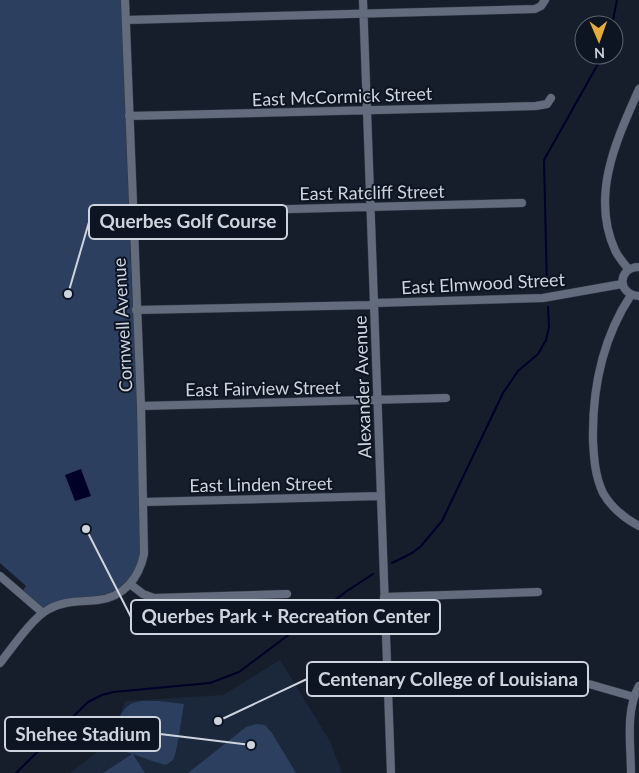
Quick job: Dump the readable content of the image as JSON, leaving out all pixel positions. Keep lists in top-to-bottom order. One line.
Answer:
{"streets":{"street":["East McCormick Street","East Ratcliff Street","East Elmwood Street","Cornwell Avenue","Alexander Avenue","East Fairview Street","East Linden Street"]},"crossings":[["East McCormick Street","Cornwell Avenue"],["East McCormick Street","Alexander Avenue"],["East Ratcliff Street","Cornwell Avenue"],["East Ratcliff Street","Alexander Avenue"],["East Elmwood Street","Cornwell Avenue"],["East Elmwood Street","Alexander Avenue"],["Cornwell Avenue","East Fairview Street"],["Cornwell Avenue","East Linden Street"],["Alexander Avenue","East Fairview Street"],["Alexander Avenue","East Linden Street"]],"places":["Querbes Golf Course","Querbes Park + Recreation Center","Centenary College of Louisiana","Shehee Stadium"],"north":"bottom"}
